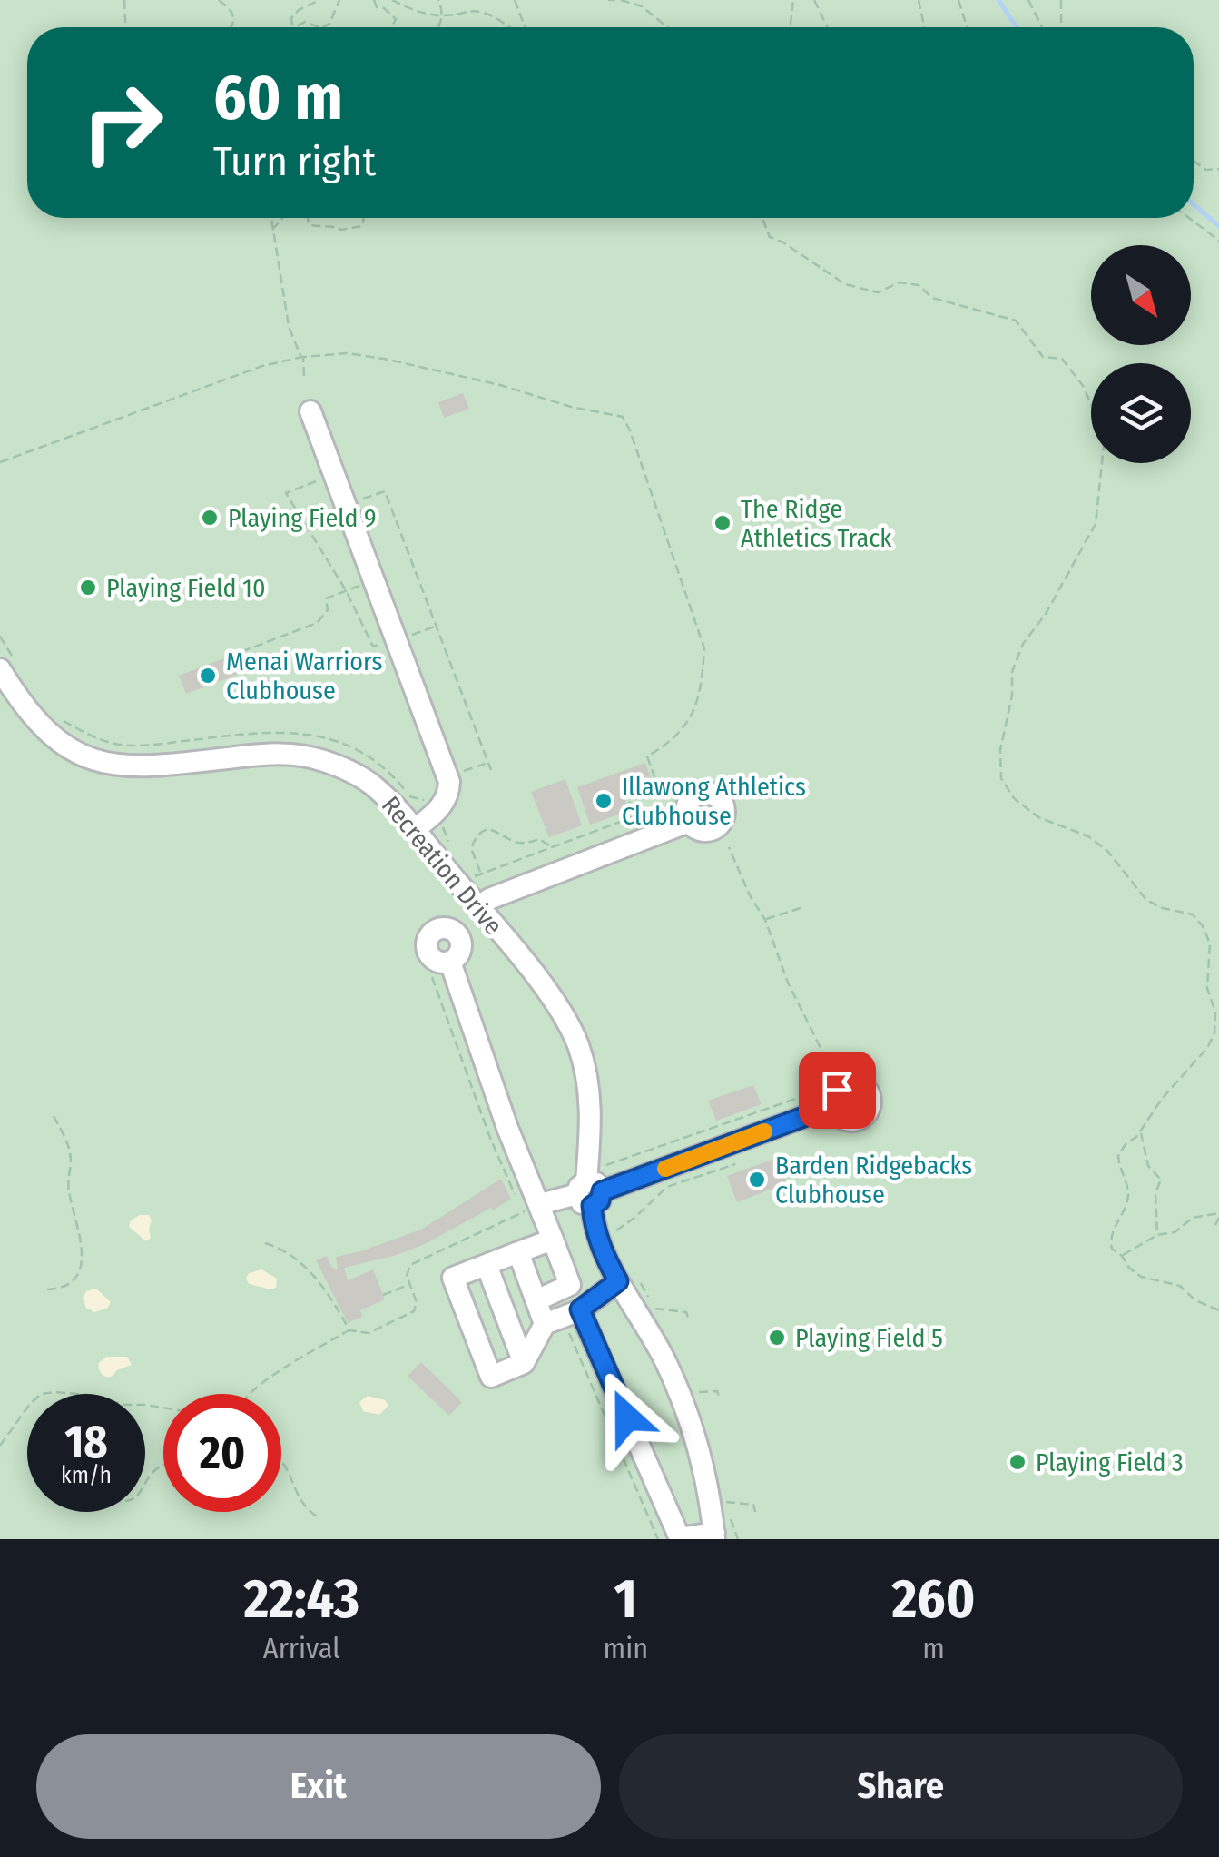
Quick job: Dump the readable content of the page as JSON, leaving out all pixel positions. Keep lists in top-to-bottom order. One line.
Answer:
{"streets":{"street":["Recreation Drive"]},"places":["Playing Field 9","The Ridge Athletics Track","Playing Field 10","Menai Warriors Clubhouse","Illawong Athletics Clubhouse","Barden Ridgebacks Clubhouse","Playing Field 5","Playing Field 3"],"north":"bottom right","page":{"turn":["60 m","Turn right"],"speed":"18 km/h","limit":"20","eta":["22:43","Arrival","1","min","260","m"],"buttons":["Exit","Share"]}}
